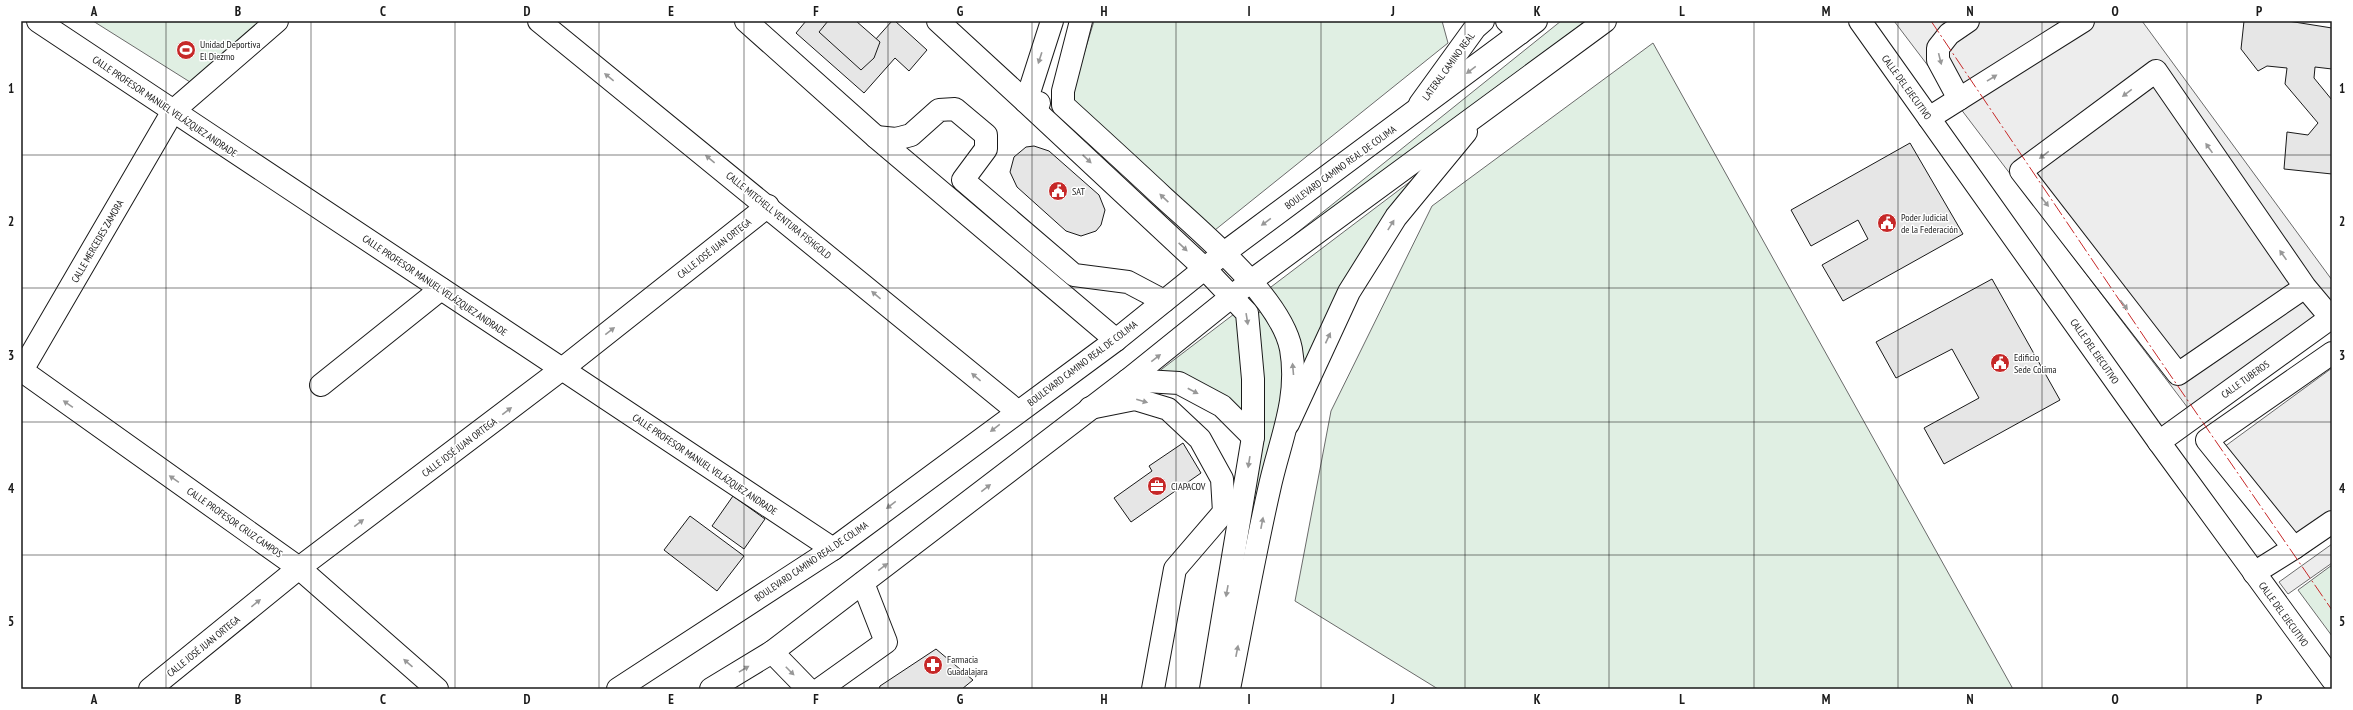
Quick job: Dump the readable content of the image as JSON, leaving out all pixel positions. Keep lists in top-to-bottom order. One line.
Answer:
{"streets":{"street":["LATERAL CAMINO REAL","CALLE DEL EJECUTIVO","CALLE PROFESOR MANUEL VELÁZQUEZ ANDRADE","BOULEVARD CAMINO REAL DE COLIMA","CALLE MITCHELL VENTURA FISHGOLD","CALLE MERCEDES ZAMORA","CALLE JOSÉ JUAN ORTEGA","CALLE TUBEROS","CALLE PROFESOR CRUZ CAMPOS"]},"crossings":[["LATERAL CAMINO REAL","BOULEVARD CAMINO REAL DE COLIMA"],["CALLE DEL EJECUTIVO","CALLE TUBEROS"],["CALLE PROFESOR MANUEL VELÁZQUEZ ANDRADE","BOULEVARD CAMINO REAL DE COLIMA"],["CALLE PROFESOR MANUEL VELÁZQUEZ ANDRADE","CALLE MERCEDES ZAMORA"],["CALLE PROFESOR MANUEL VELÁZQUEZ ANDRADE","CALLE JOSÉ JUAN ORTEGA"],["BOULEVARD CAMINO REAL DE COLIMA","CALLE MITCHELL VENTURA FISHGOLD"],["CALLE MITCHELL VENTURA FISHGOLD","CALLE JOSÉ JUAN ORTEGA"],["CALLE MERCEDES ZAMORA","CALLE PROFESOR CRUZ CAMPOS"],["CALLE JOSÉ JUAN ORTEGA","CALLE PROFESOR CRUZ CAMPOS"]],"one_way":["CALLE JOSÉ JUAN ORTEGA","CALLE PROFESOR CRUZ CAMPOS"],"places":{"sports":["Unidad Deportiva El Diezmo"],"public building":["SAT","Poder Judicial de la Federación","Edificio Sede Colima"],"office":["CIAPACOV"],"pharmacy":["Farmacia Guadalajara"]},"grid":{"columns":["A","B","C","D","E","F","G","H","I","J","K","L","M","N","O","P"],"rows":["1","2","3","4","5"]}}
